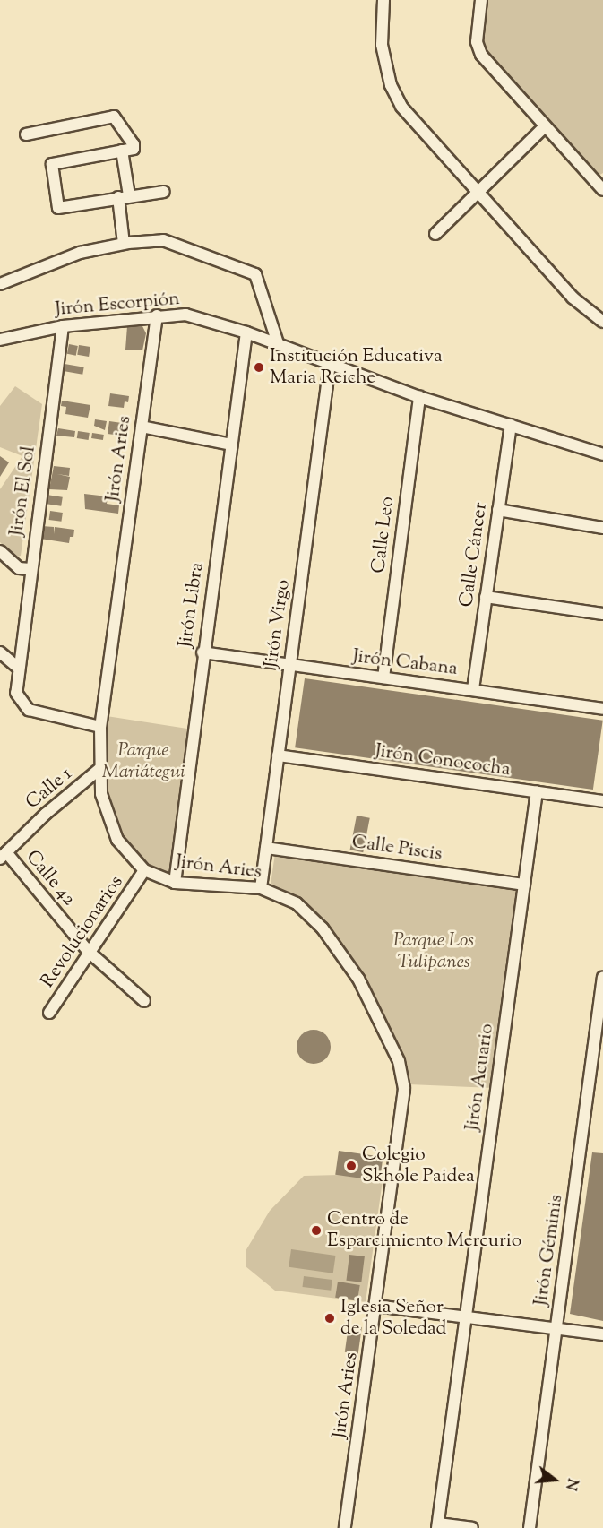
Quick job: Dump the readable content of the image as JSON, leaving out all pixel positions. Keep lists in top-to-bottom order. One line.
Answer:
{"streets":{"street":["Jirón Escorpión","Jirón Aries","Jirón El Sol","Calle Leo","Calle Cáncer","Jirón Libra","Jirón Virgo","Jirón Cabana","Jirón Conococha","Calle 1","Calle Piscis","Calle 42","Revolucionarios","Jirón Acuario","Jirón Géminis"]},"crossings":[["Jirón Escorpión","Jirón Aries"],["Jirón Escorpión","Jirón El Sol"],["Jirón Escorpión","Calle Leo"],["Jirón Escorpión","Calle Cáncer"],["Jirón Escorpión","Jirón Libra"],["Jirón Escorpión","Jirón Virgo"],["Jirón Aries","Jirón El Sol"],["Jirón Aries","Jirón Libra"],["Jirón Aries","Jirón Virgo"],["Jirón Aries","Calle 1"],["Jirón Aries","Revolucionarios"],["Calle Leo","Jirón Cabana"],["Calle Cáncer","Jirón Cabana"],["Jirón Libra","Jirón Cabana"],["Jirón Virgo","Jirón Cabana"],["Jirón Virgo","Jirón Conococha"],["Jirón Virgo","Calle Piscis"],["Jirón Conococha","Jirón Acuario"],["Calle 1","Calle 42"],["Calle Piscis","Jirón Acuario"],["Calle 42","Revolucionarios"]],"parks":["Parque Mariátegui","Parque Los Tulipanes"],"places":["Institución Educativa Maria Reiche","Colegio Skhole Paidea","Centro de Esparcimiento Mercurio","Iglesia Señor de la Soledad"],"north":"right"}
